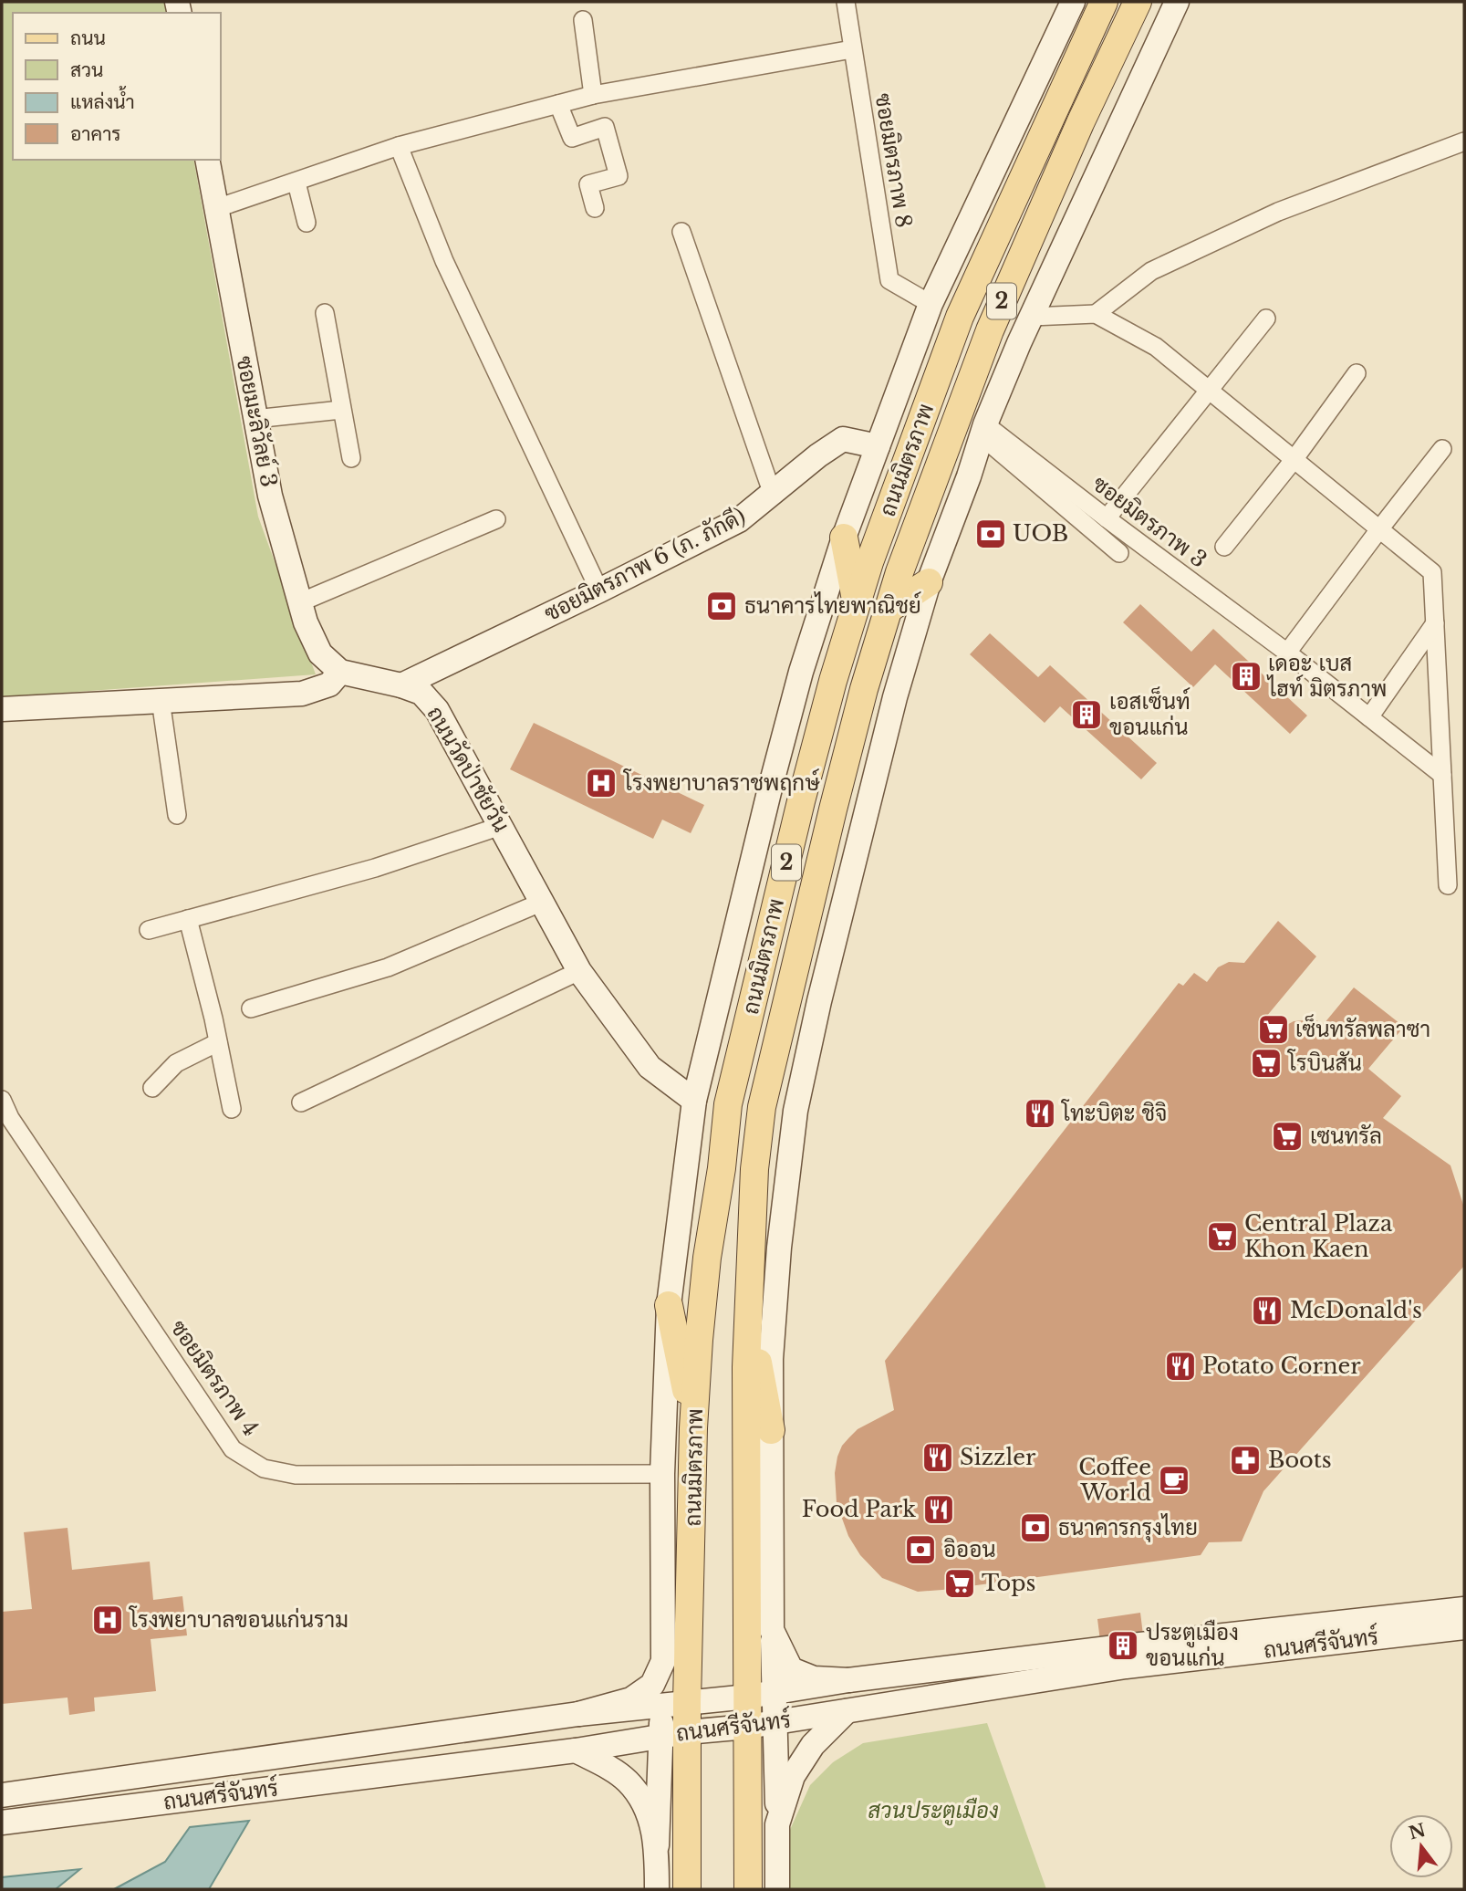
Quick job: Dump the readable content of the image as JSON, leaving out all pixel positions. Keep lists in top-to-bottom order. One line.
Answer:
{"streets":{"main road":["2","ซอยมะลิวัลย์ 3","ถนนมิตรภาพ","ซอยมิตรภาพ 6 (ภ. ภักดี)","ถนนวัดป่าชัยวัน","ถนนศรีจันทร์"],"street":["ซอยมิตรภาพ 8","ซอยมิตรภาพ 3","ซอยมิตรภาพ 4"]},"crossings":[["ซอยมิตรภาพ 8","ถนนมิตรภาพ"],["2","ซอยมิตรภาพ 3"],["ซอยมะลิวัลย์ 3","ถนนวัดป่าชัยวัน"],["ถนนมิตรภาพ","ซอยมิตรภาพ 6 (ภ. ภักดี)"],["ถนนมิตรภาพ","ถนนวัดป่าชัยวัน"],["ถนนมิตรภาพ","ซอยมิตรภาพ 4"],["ถนนมิตรภาพ","ถนนศรีจันทร์"],["ซอยมิตรภาพ 6 (ภ. ภักดี)","ถนนวัดป่าชัยวัน"]],"parks":["สวนประตูเมือง"],"places":{"bank":["UOB","ธนาคารไทยพาณิชย์","ธนาคารกรุงไทย","อิออน"],"building":["เดอะ เบส ไฮท์ มิตรภาพ","เอสเซ็นท์ ขอนแก่น","ประตูเมือง ขอนแก่น"],"hospital":["โรงพยาบาลราชพฤกษ์","โรงพยาบาลขอนแก่นราม"],"supermarket":["เซ็นทรัลพลาซา","โรบินสัน","เซนทรัล","Central Plaza Khon Kaen","Tops"],"restaurant":["โทะบิตะ ชิจิ","McDonald's","Potato Corner","Sizzler","Food Park"],"pharmacy":["Boots"],"cafe":["Coffee World"]},"legend":["ถนน","สวน","แหล่งน้ำ","อาคาร"],"north":"top"}
